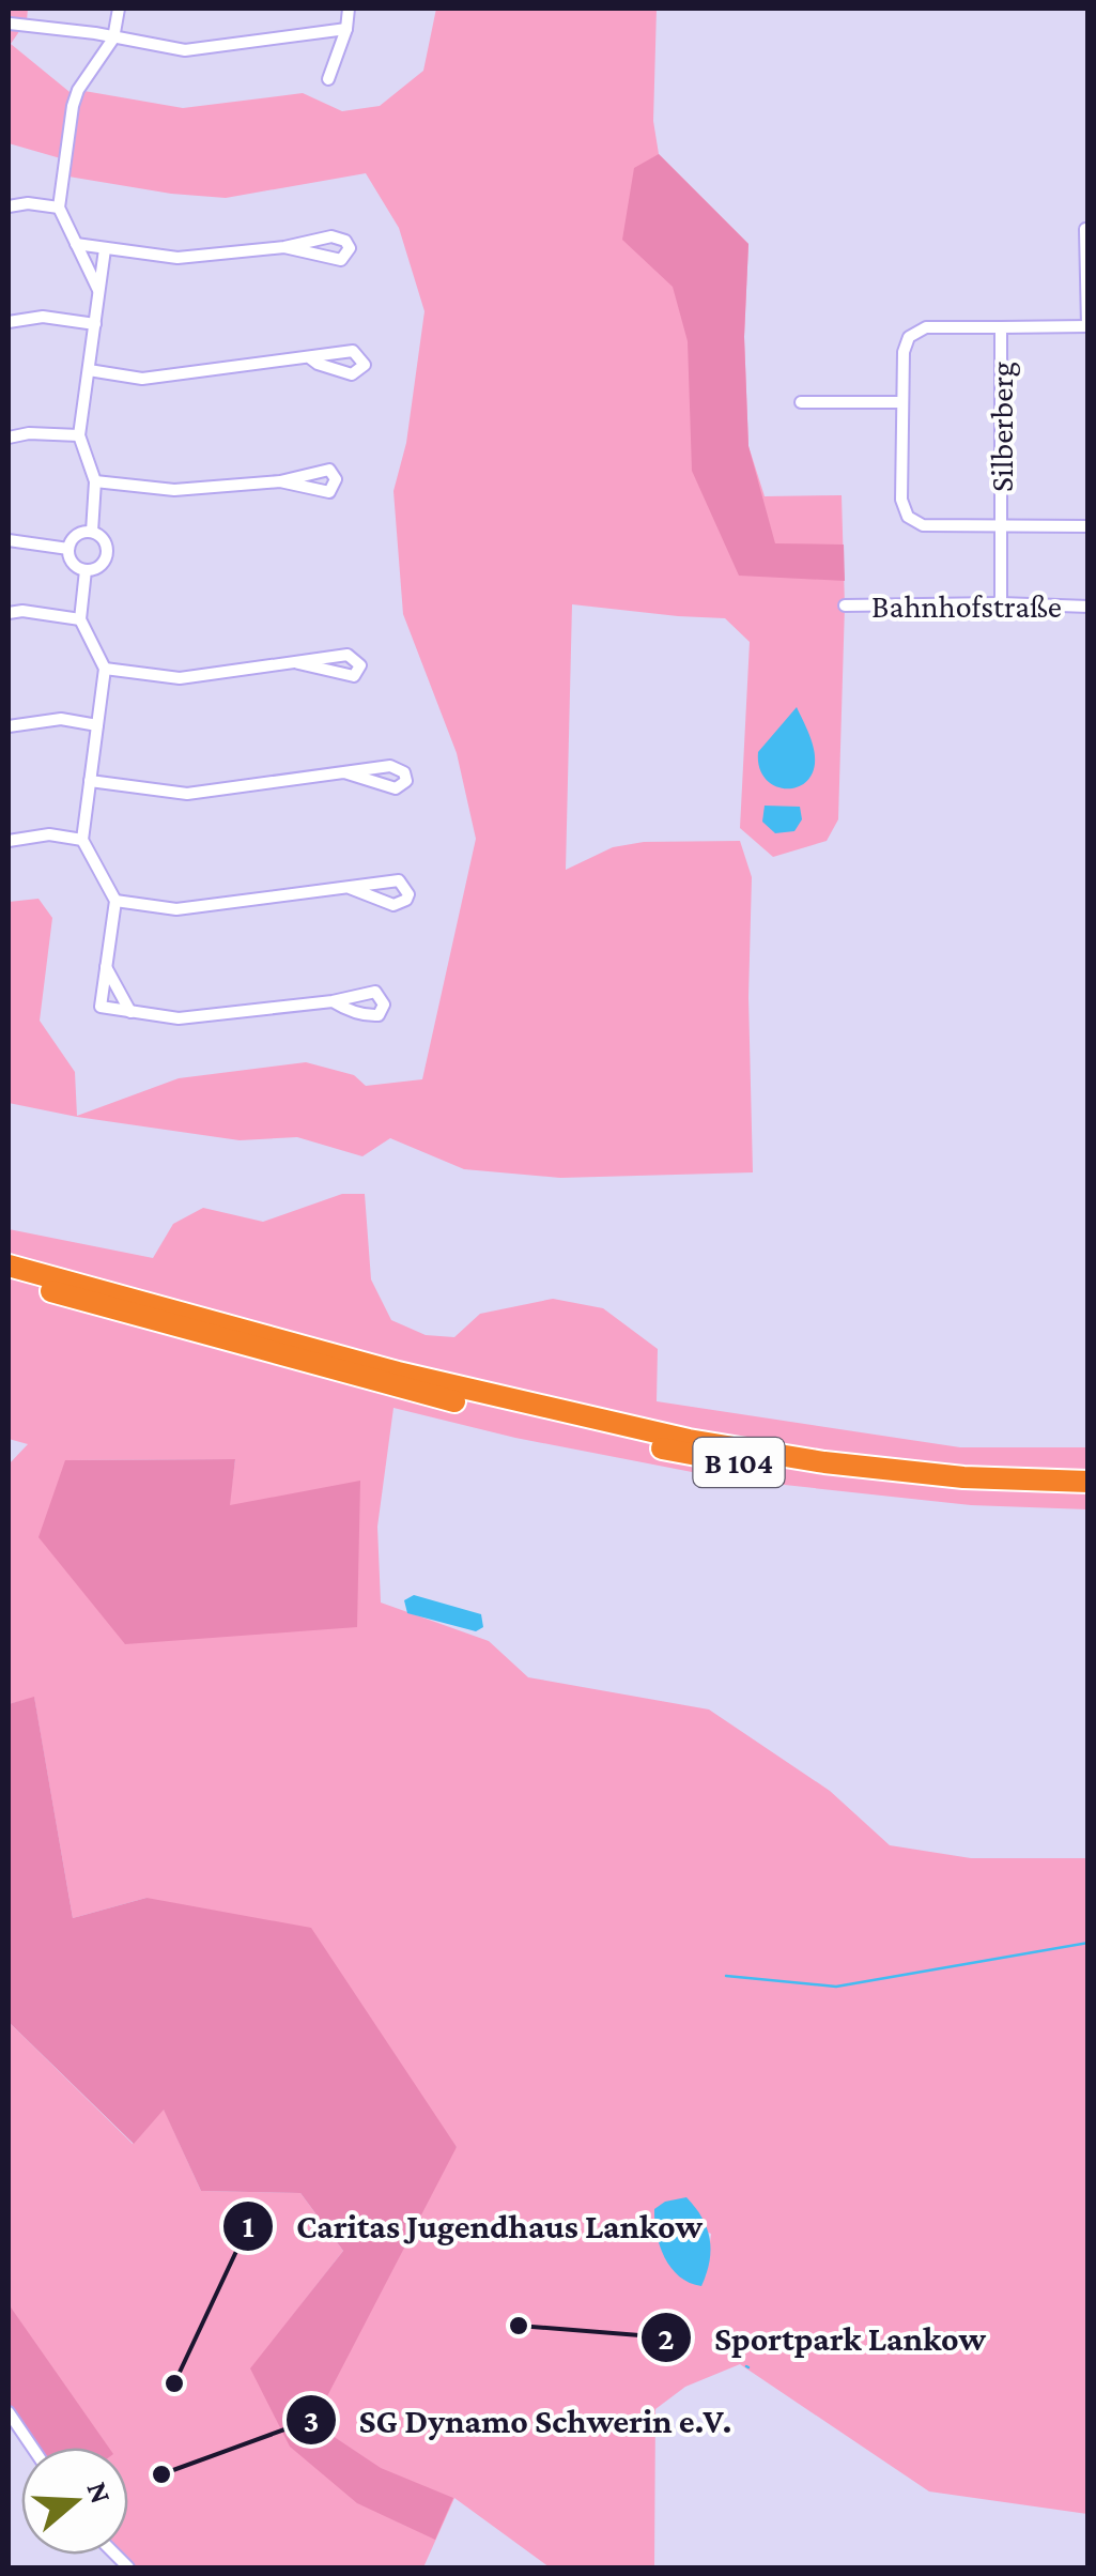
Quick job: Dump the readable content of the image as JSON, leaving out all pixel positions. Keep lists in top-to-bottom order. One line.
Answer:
{"streets":{"highway":["B 104"],"street":["Silberberg","Bahnhofstraße"]},"crossings":[["Silberberg","Bahnhofstraße"]],"places":["Sportpark Lankow","Caritas Jugendhaus Lankow","SG Dynamo Schwerin e.V."],"north":"right"}
